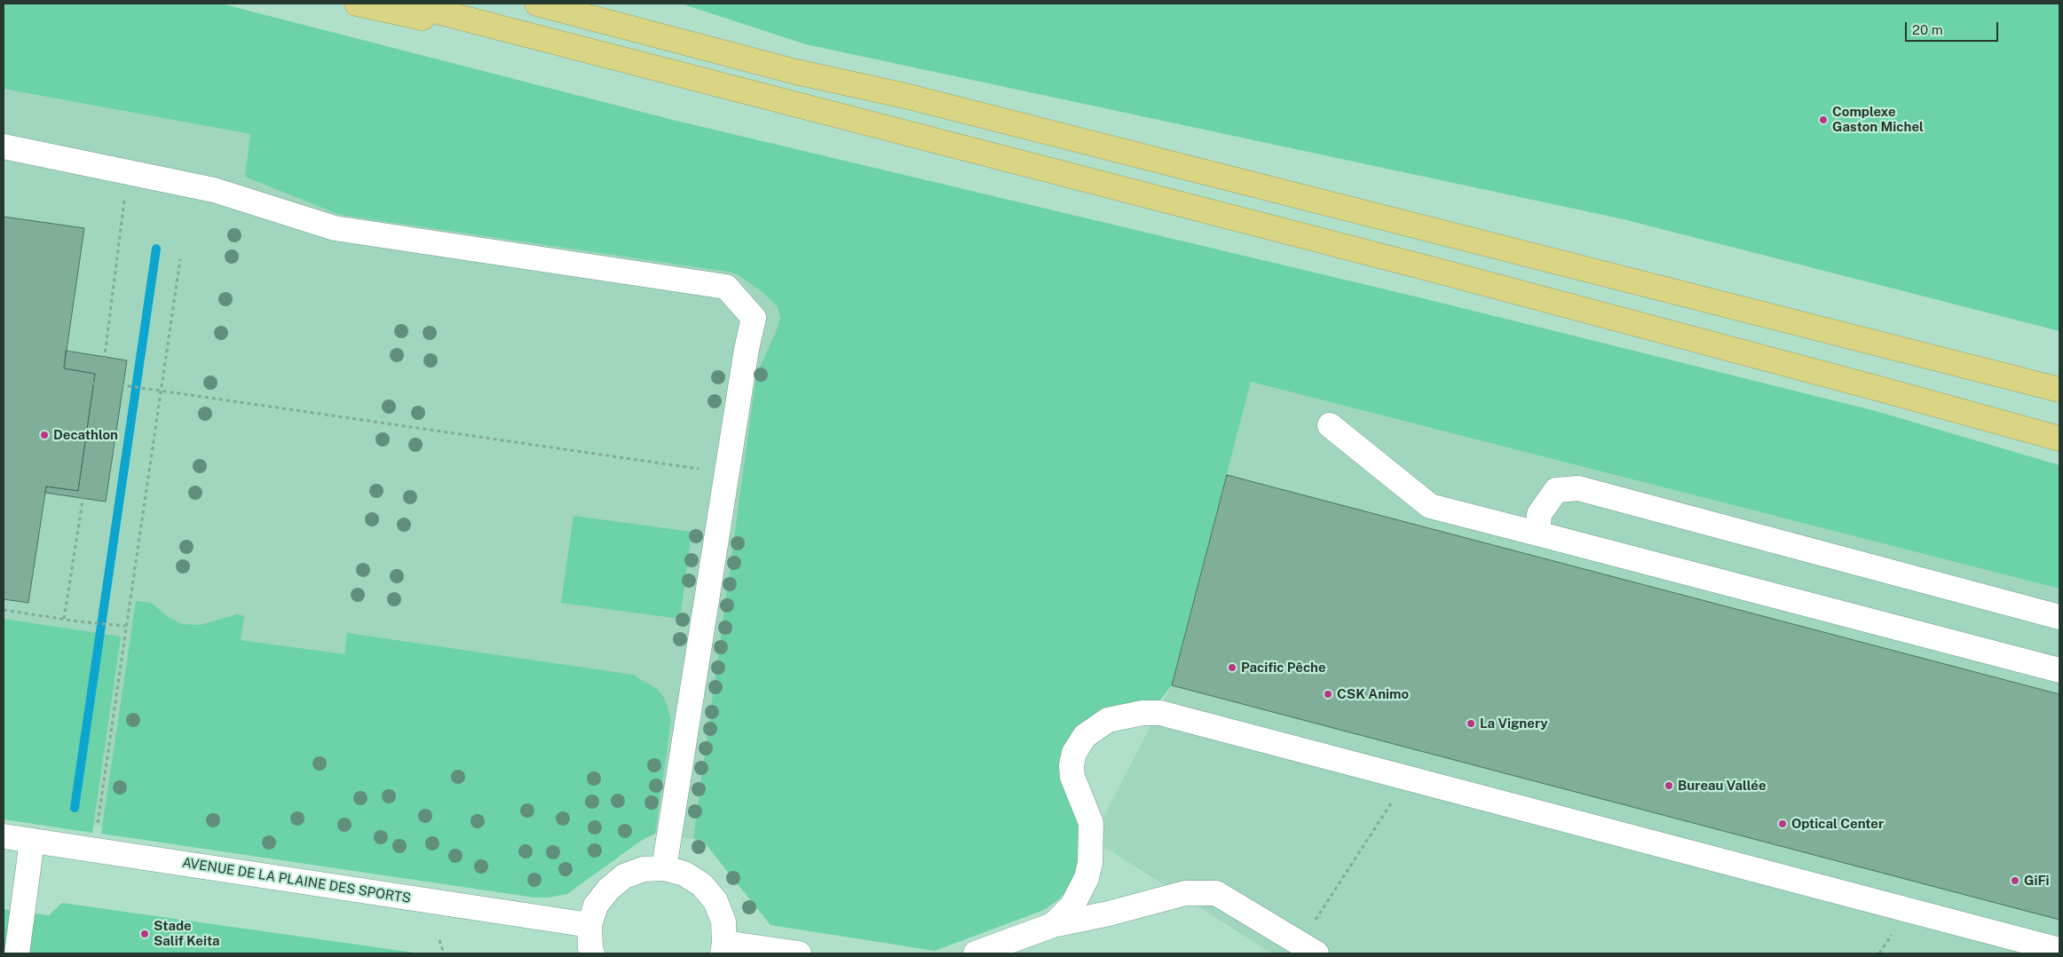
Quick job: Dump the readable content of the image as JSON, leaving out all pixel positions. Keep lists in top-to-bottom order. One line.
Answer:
{"streets":{"street":["AVENUE DE LA PLAINE DES SPORTS"]},"places":["Complexe Gaston Michel","Decathlon","Pacific Pêche","CSK Animo","La Vignery","Bureau Vallée","Optical Center","GiFi","Stade Salif Keita"],"scale_bar":"20 m"}
